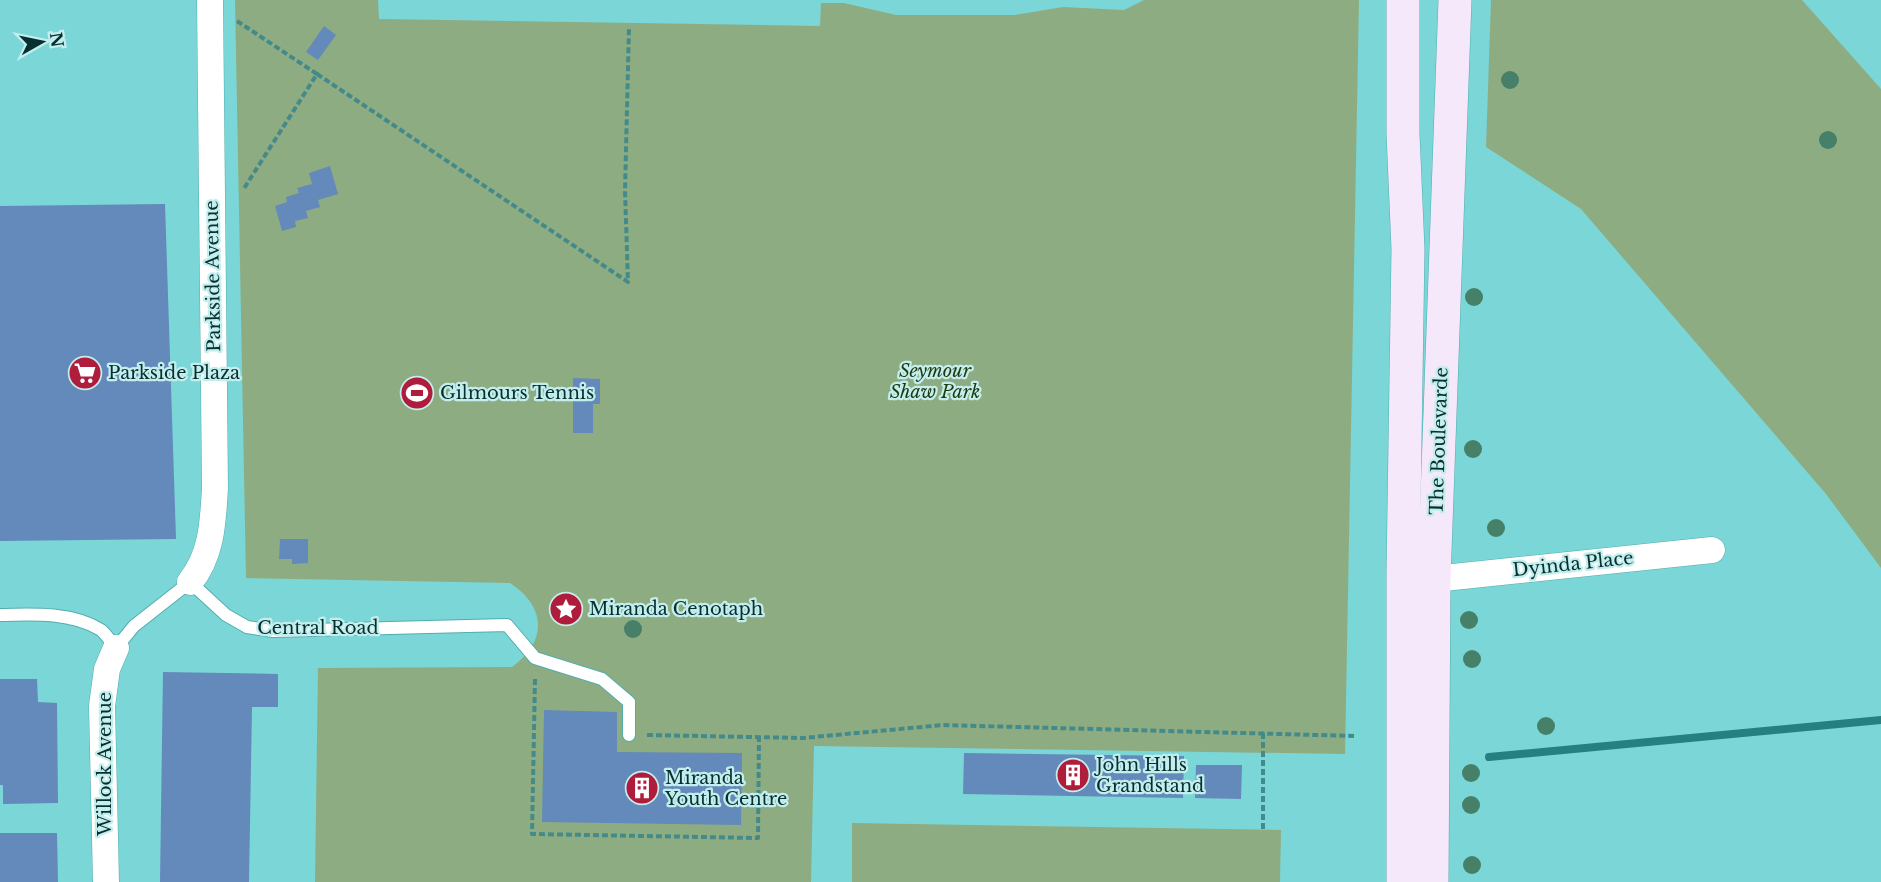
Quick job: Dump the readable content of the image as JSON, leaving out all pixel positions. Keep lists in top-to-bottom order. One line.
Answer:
{"streets":{"main road":["The Boulevarde"],"street":["Parkside Avenue","Dyinda Place","Willock Avenue"],"lane":["Central Road"]},"crossings":[["Parkside Avenue","Central Road"],["The Boulevarde","Dyinda Place"]],"parks":["Seymour Shaw Park"],"places":{"supermarket":["Parkside Plaza"],"sports":["Gilmours Tennis"],"place":["Miranda Cenotaph"],"building":["John Hills Grandstand","Miranda Youth Centre"]},"north":"right"}
